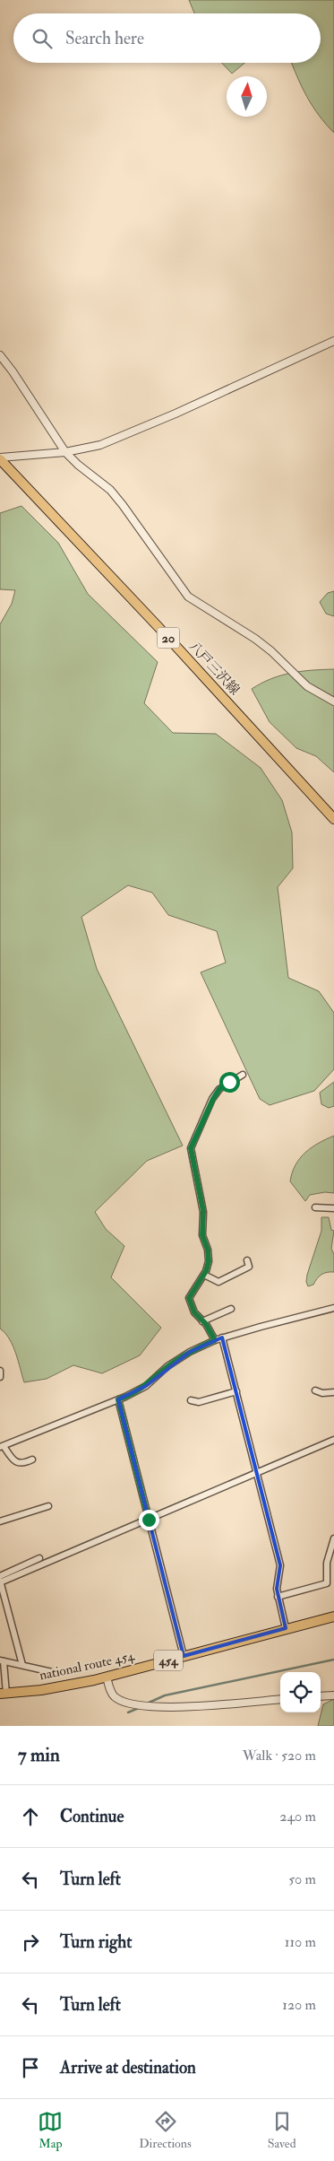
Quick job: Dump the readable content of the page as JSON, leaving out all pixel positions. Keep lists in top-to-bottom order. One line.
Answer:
{"streets":{"main road":["20","八戸三沢線","454","national route 454"]},"north":"top","page":{"search":"Search here","heading":["7 min","Walk · 520 m"],"list":[["Continue","240 m"],["Turn left","50 m"],["Turn right","110 m"],["Turn left","120 m"],"Arrive at destination"],"nav":["Map","Directions","Saved"]}}
